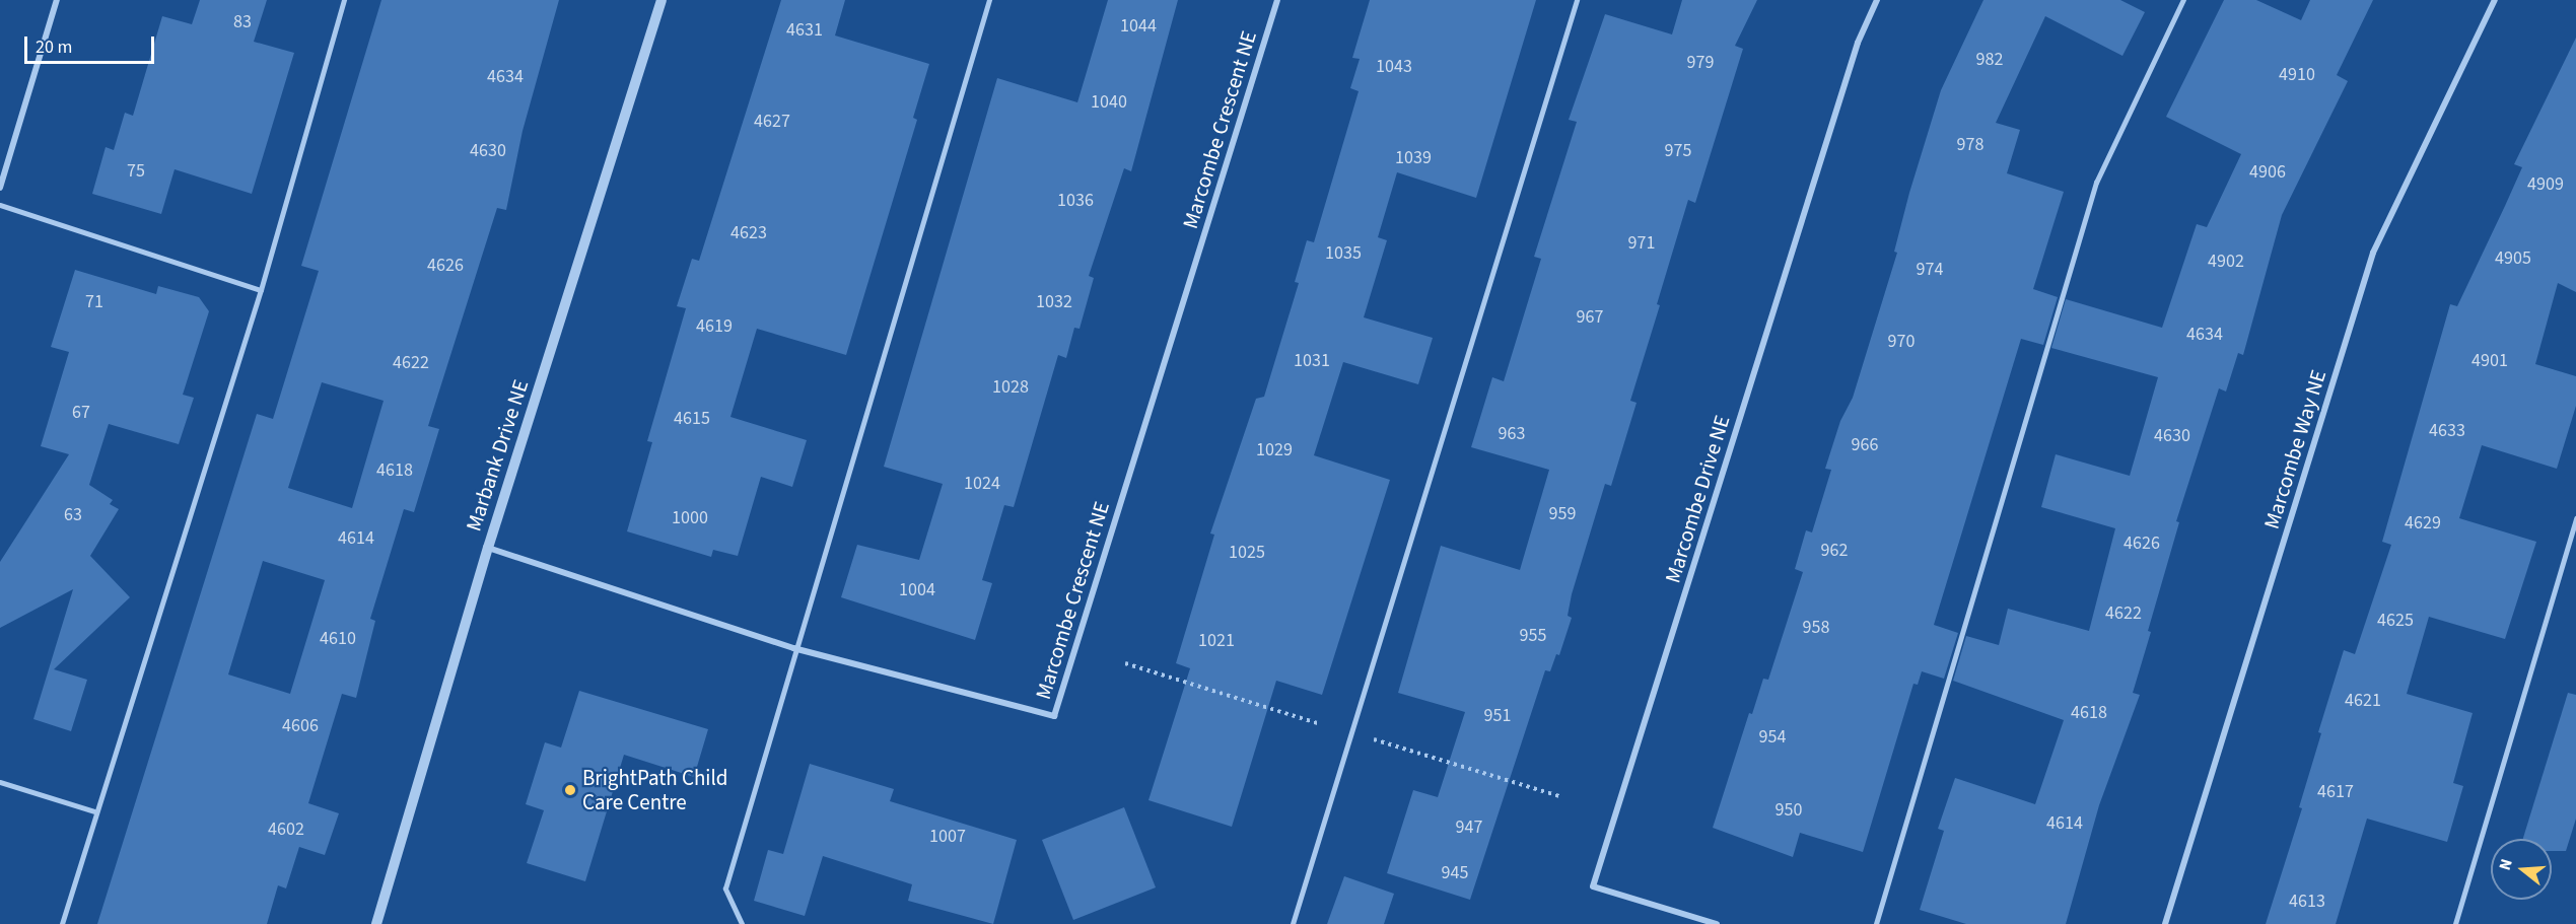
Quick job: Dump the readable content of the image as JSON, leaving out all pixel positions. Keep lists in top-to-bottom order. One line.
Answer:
{"streets":{"street":["Marcombe Crescent NE","Marcombe Way NE","Marbank Drive NE","Marcombe Drive NE"]},"crossings":[["Marcombe Crescent NE","Marbank Drive NE"]],"places":["BrightPath Child Care Centre"],"house_numbers":["83","1044","4631","982","979","1043","4910","4634","1040","4627","978","4630","975","1039","75","4906","4909","1036","4623","971","1035","4905","4902","4626","974","71","1032","967","4619","4634","970","1031","4901","4622","1028","67","4615","4633","963","4630","966","1029","4618","1024","959","63","1000","4629","4614","4626","962","1025","1004","4622","4625","958","955","4610","1021","4621","4618","951","4606","954","4617","950","4614","947","4602","1007","945","4613"],"scale_bar":"20 m","north":"left"}
